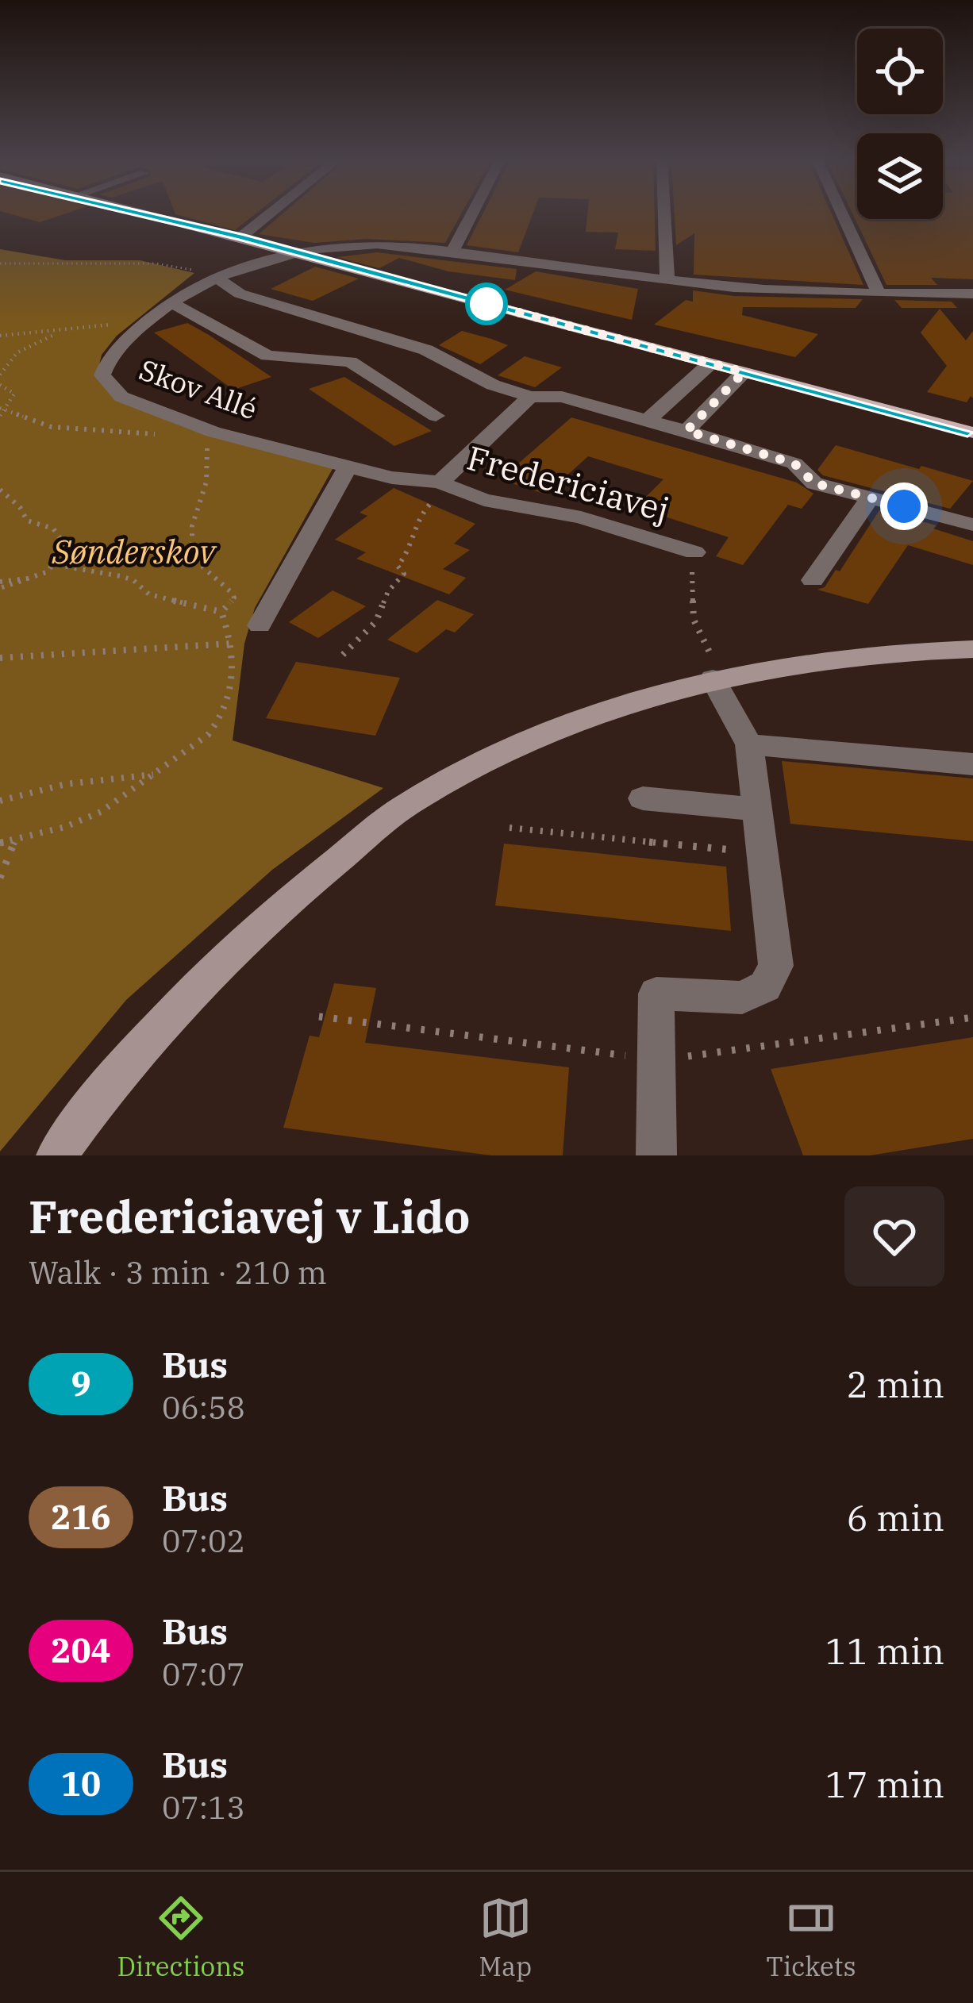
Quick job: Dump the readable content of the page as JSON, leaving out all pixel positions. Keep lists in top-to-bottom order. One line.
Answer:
{"streets":{"street":["Skov Allé","Fredericiavej"]},"crossings":[["Skov Allé","Fredericiavej"]],"parks":["Sønderskov"],"lines":["bus line 9"],"page":{"heading":["Fredericiavej v Lido","Walk · 3 min · 210 m"],"list":[{"mark":"9","name":"Bus","note":"06:58","value":"2 min"},{"mark":"216","name":"Bus","note":"07:02","value":"6 min"},{"mark":"204","name":"Bus","note":"07:07","value":"11 min"},{"mark":"10","name":"Bus","note":"07:13","value":"17 min"}],"tabs":["Directions","Map","Tickets"]}}
